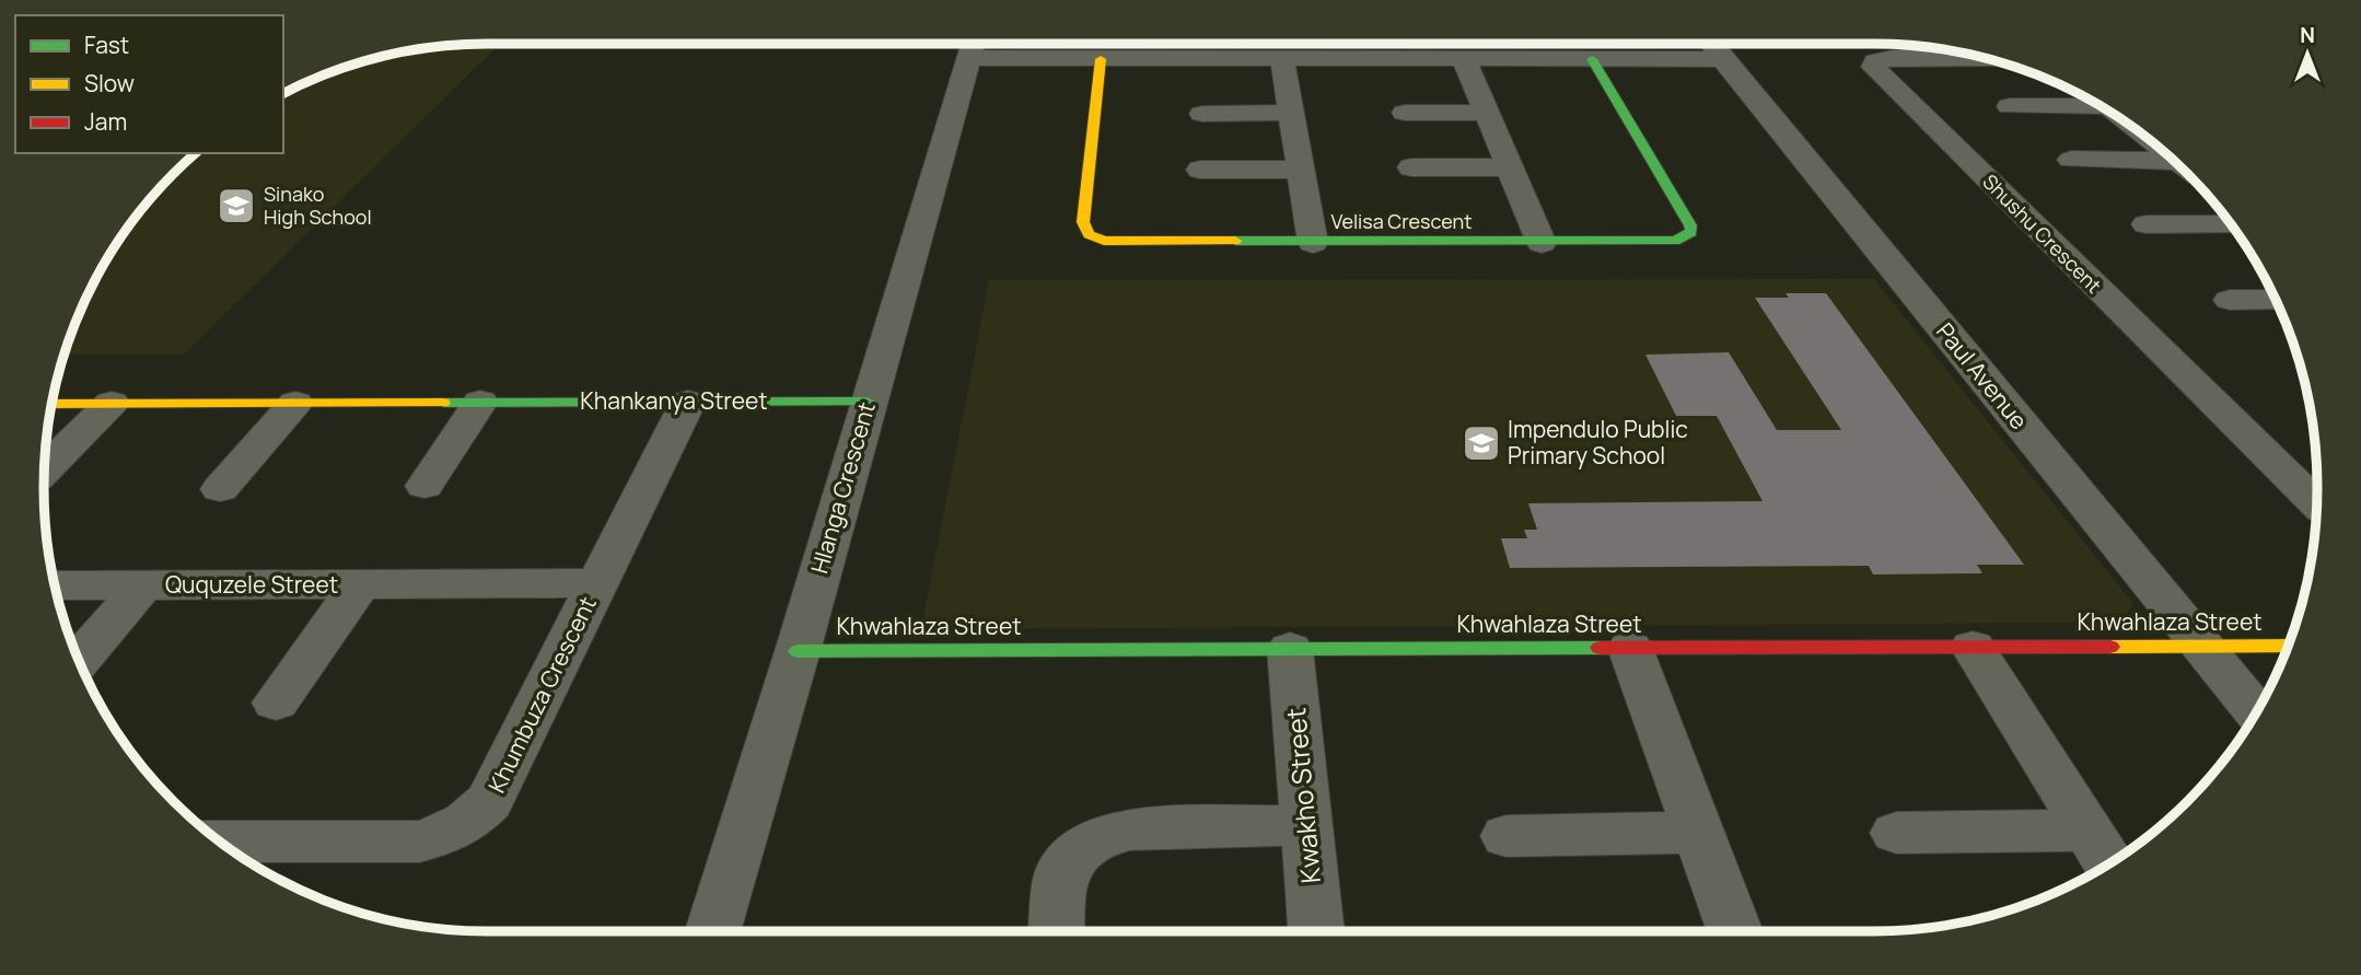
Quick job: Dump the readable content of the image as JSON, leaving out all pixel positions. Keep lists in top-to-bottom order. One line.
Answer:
{"streets":{"street":["Velisa Crescent","Shushu Crescent","Paul Avenue","Khankanya Street","Hlanga Crescent","Ququzele Street","Khwahlaza Street","Khumbuza Crescent","Kwakho Street"]},"crossings":[["Paul Avenue","Khwahlaza Street"],["Khankanya Street","Hlanga Crescent"],["Khankanya Street","Khumbuza Crescent"],["Hlanga Crescent","Khwahlaza Street"],["Ququzele Street","Khumbuza Crescent"],["Khwahlaza Street","Kwakho Street"]],"places":{"school or university":["Sinako High School","Impendulo Public Primary School"]},"legend":["Fast","Slow","Jam"],"north":"top"}
